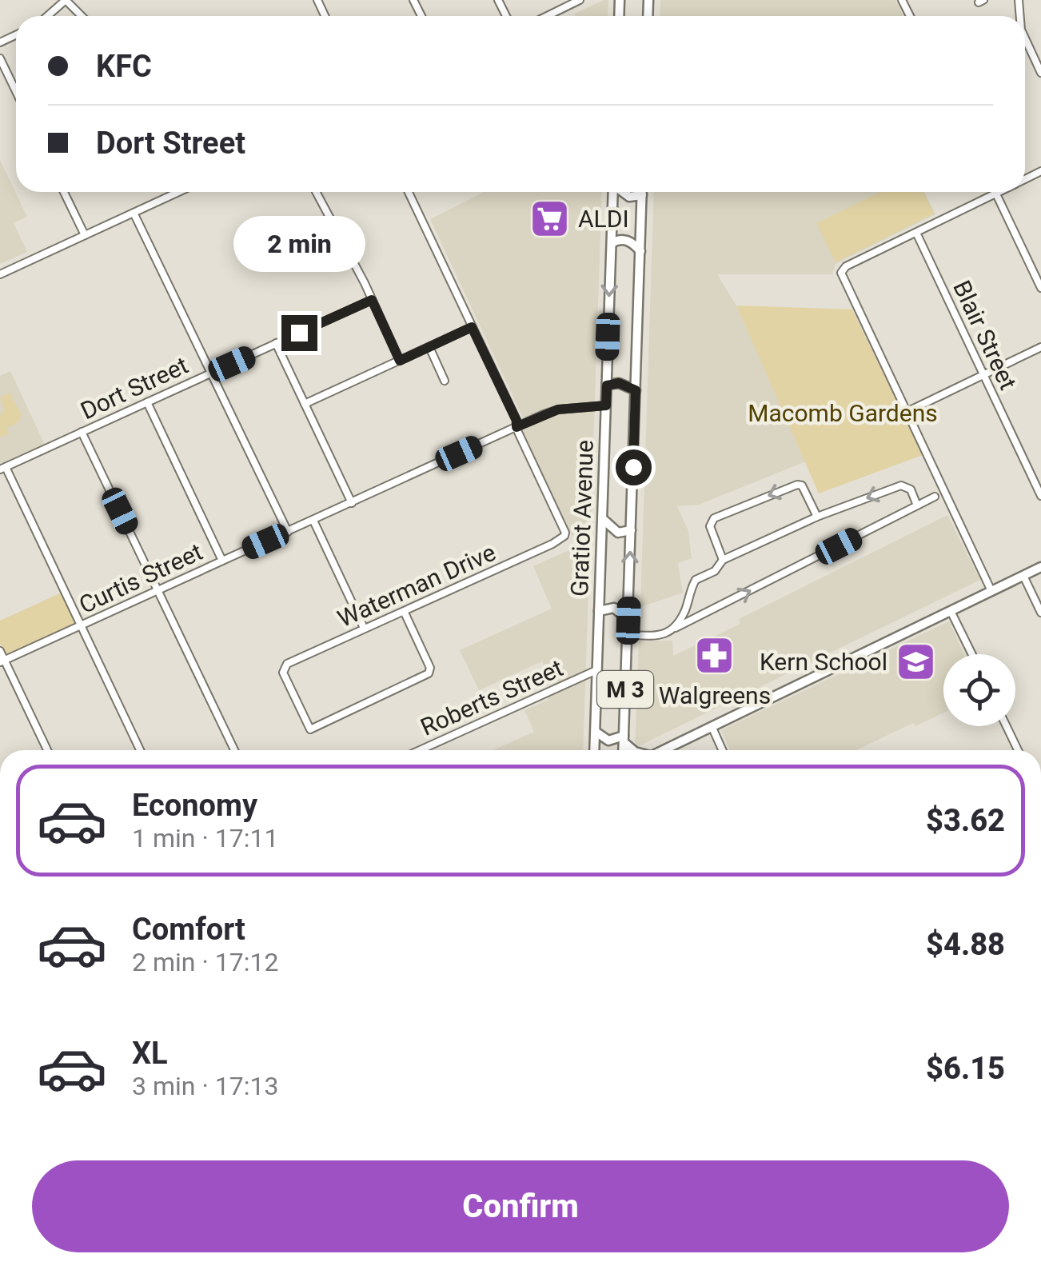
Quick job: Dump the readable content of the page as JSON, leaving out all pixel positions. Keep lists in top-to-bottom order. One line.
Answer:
{"streets":{"main road":["Gratiot Avenue","M 3"],"street":["Blair Street","Dort Street","Curtis Street","Waterman Drive","Roberts Street"]},"crossings":[["Gratiot Avenue","Curtis Street"],["Gratiot Avenue","Roberts Street"],["Curtis Street","Waterman Drive"]],"parks":["Macomb Gardens"],"places":{"supermarket":["ALDI"],"pharmacy":["Walgreens"],"school or university":["Kern School"]},"page":{"banner":["KFC","Dort Street"],"bubble":"2 min","list":[{"name":"Economy","note":"1 min · 17:11","value":"$3.62"},{"name":"Comfort","note":"2 min · 17:12","value":"$4.88"},{"name":"XL","note":"3 min · 17:13","value":"$6.15"}],"buttons":"Confirm"}}
